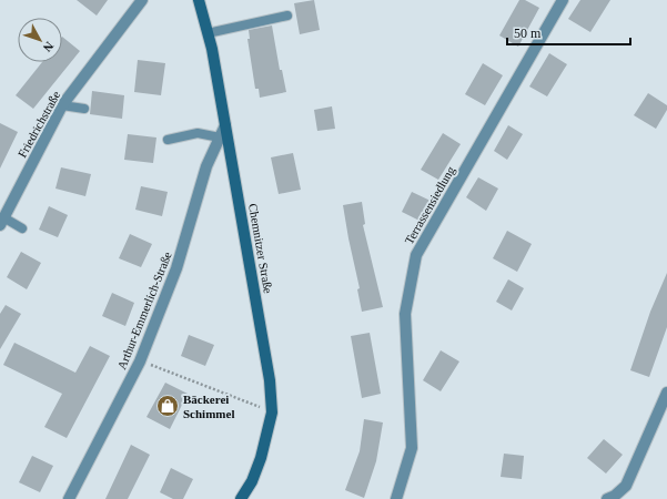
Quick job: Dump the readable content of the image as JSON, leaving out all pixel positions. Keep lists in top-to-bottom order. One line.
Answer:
{"streets":{"main road":["Chemnitzer Straße"],"street":["Friedrichstraße","Terrassensiedlung","Arthur-Emmerlich-Straße"]},"crossings":[["Chemnitzer Straße","Arthur-Emmerlich-Straße"]],"places":{"shop":["Bäckerei Schimmel"]},"scale_bar":"50 m","north":"bottom right"}
